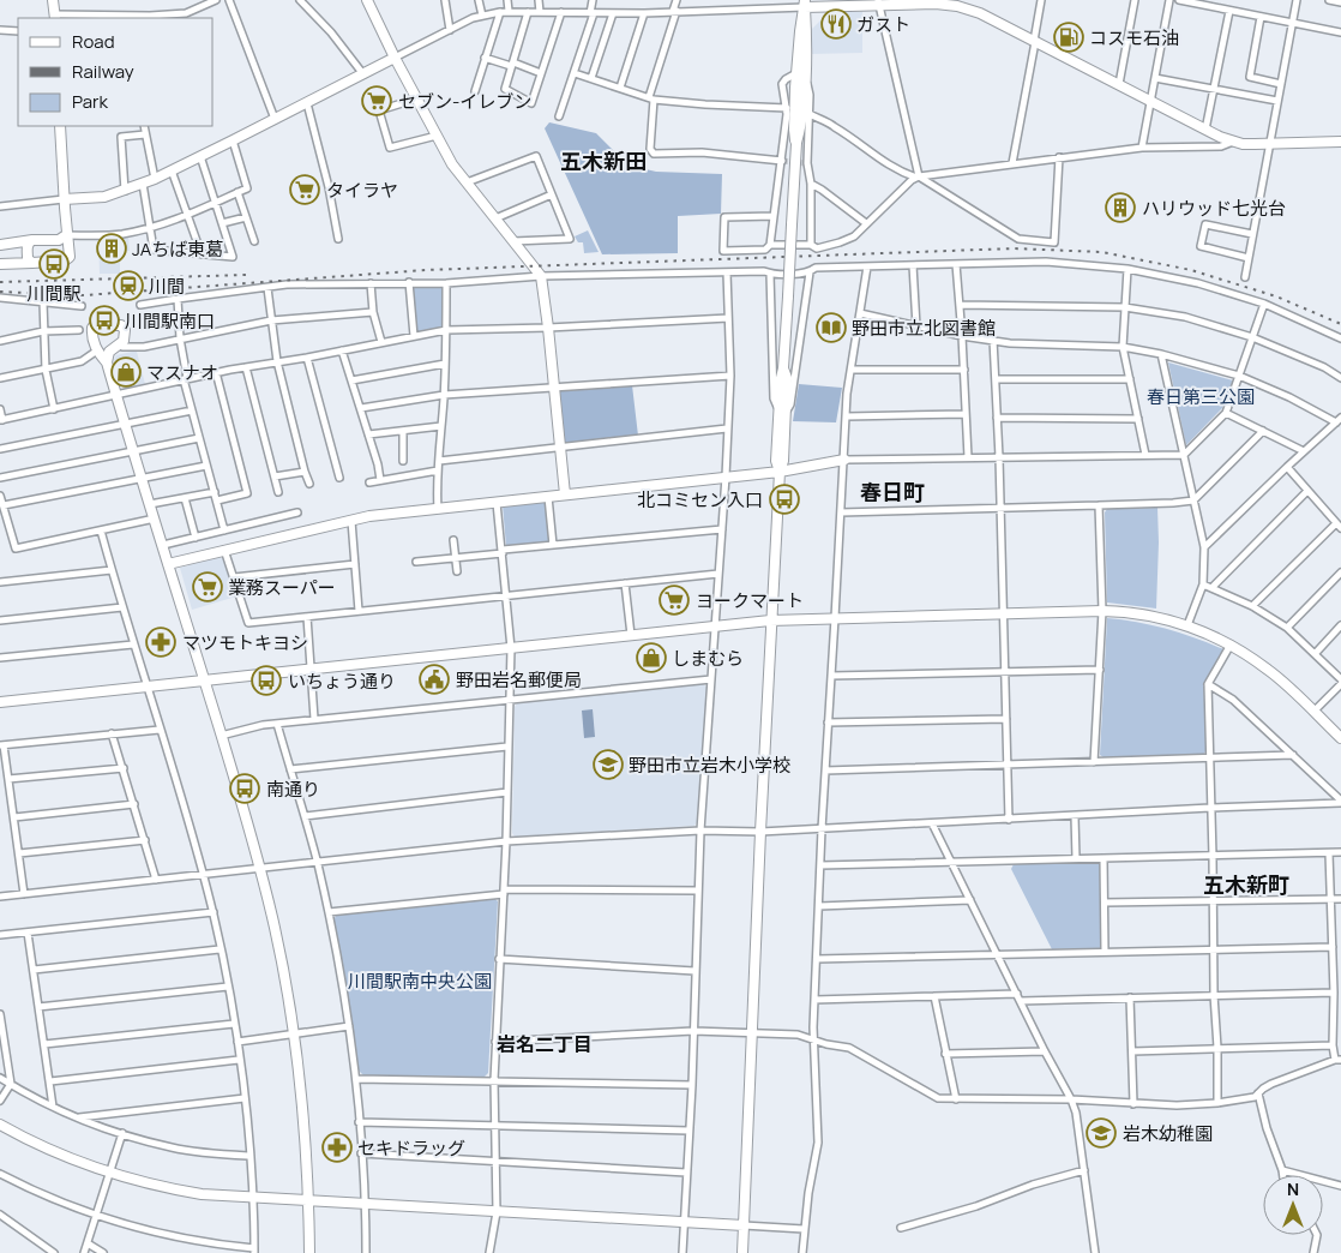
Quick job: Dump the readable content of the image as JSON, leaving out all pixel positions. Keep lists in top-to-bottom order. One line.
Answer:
{"districts":["五木新田","春日町","五木新町","岩名二丁目"],"parks":["春日第三公園","川間駅南中央公園"],"places":{"restaurant":["ガスト"],"fuel station":["コスモ石油"],"supermarket":["セブン-イレブン","タイラヤ","業務スーパー","ヨークマート"],"building":["ハリウッド七光台","JAちば東葛"],"bus stop":["川間駅","川間駅南口","北コミセン入口","いちょう通り","南通り"],"station":["川間"],"library":["野田市立北図書館"],"shop":["マスナオ","しまむら"],"pharmacy":["マツモトキヨシ","セキドラッグ"],"public building":["野田岩名郵便局"],"school or university":["野田市立岩木小学校","岩木幼稚園"]},"legend":["Road","Railway","Park"],"north":"top"}
